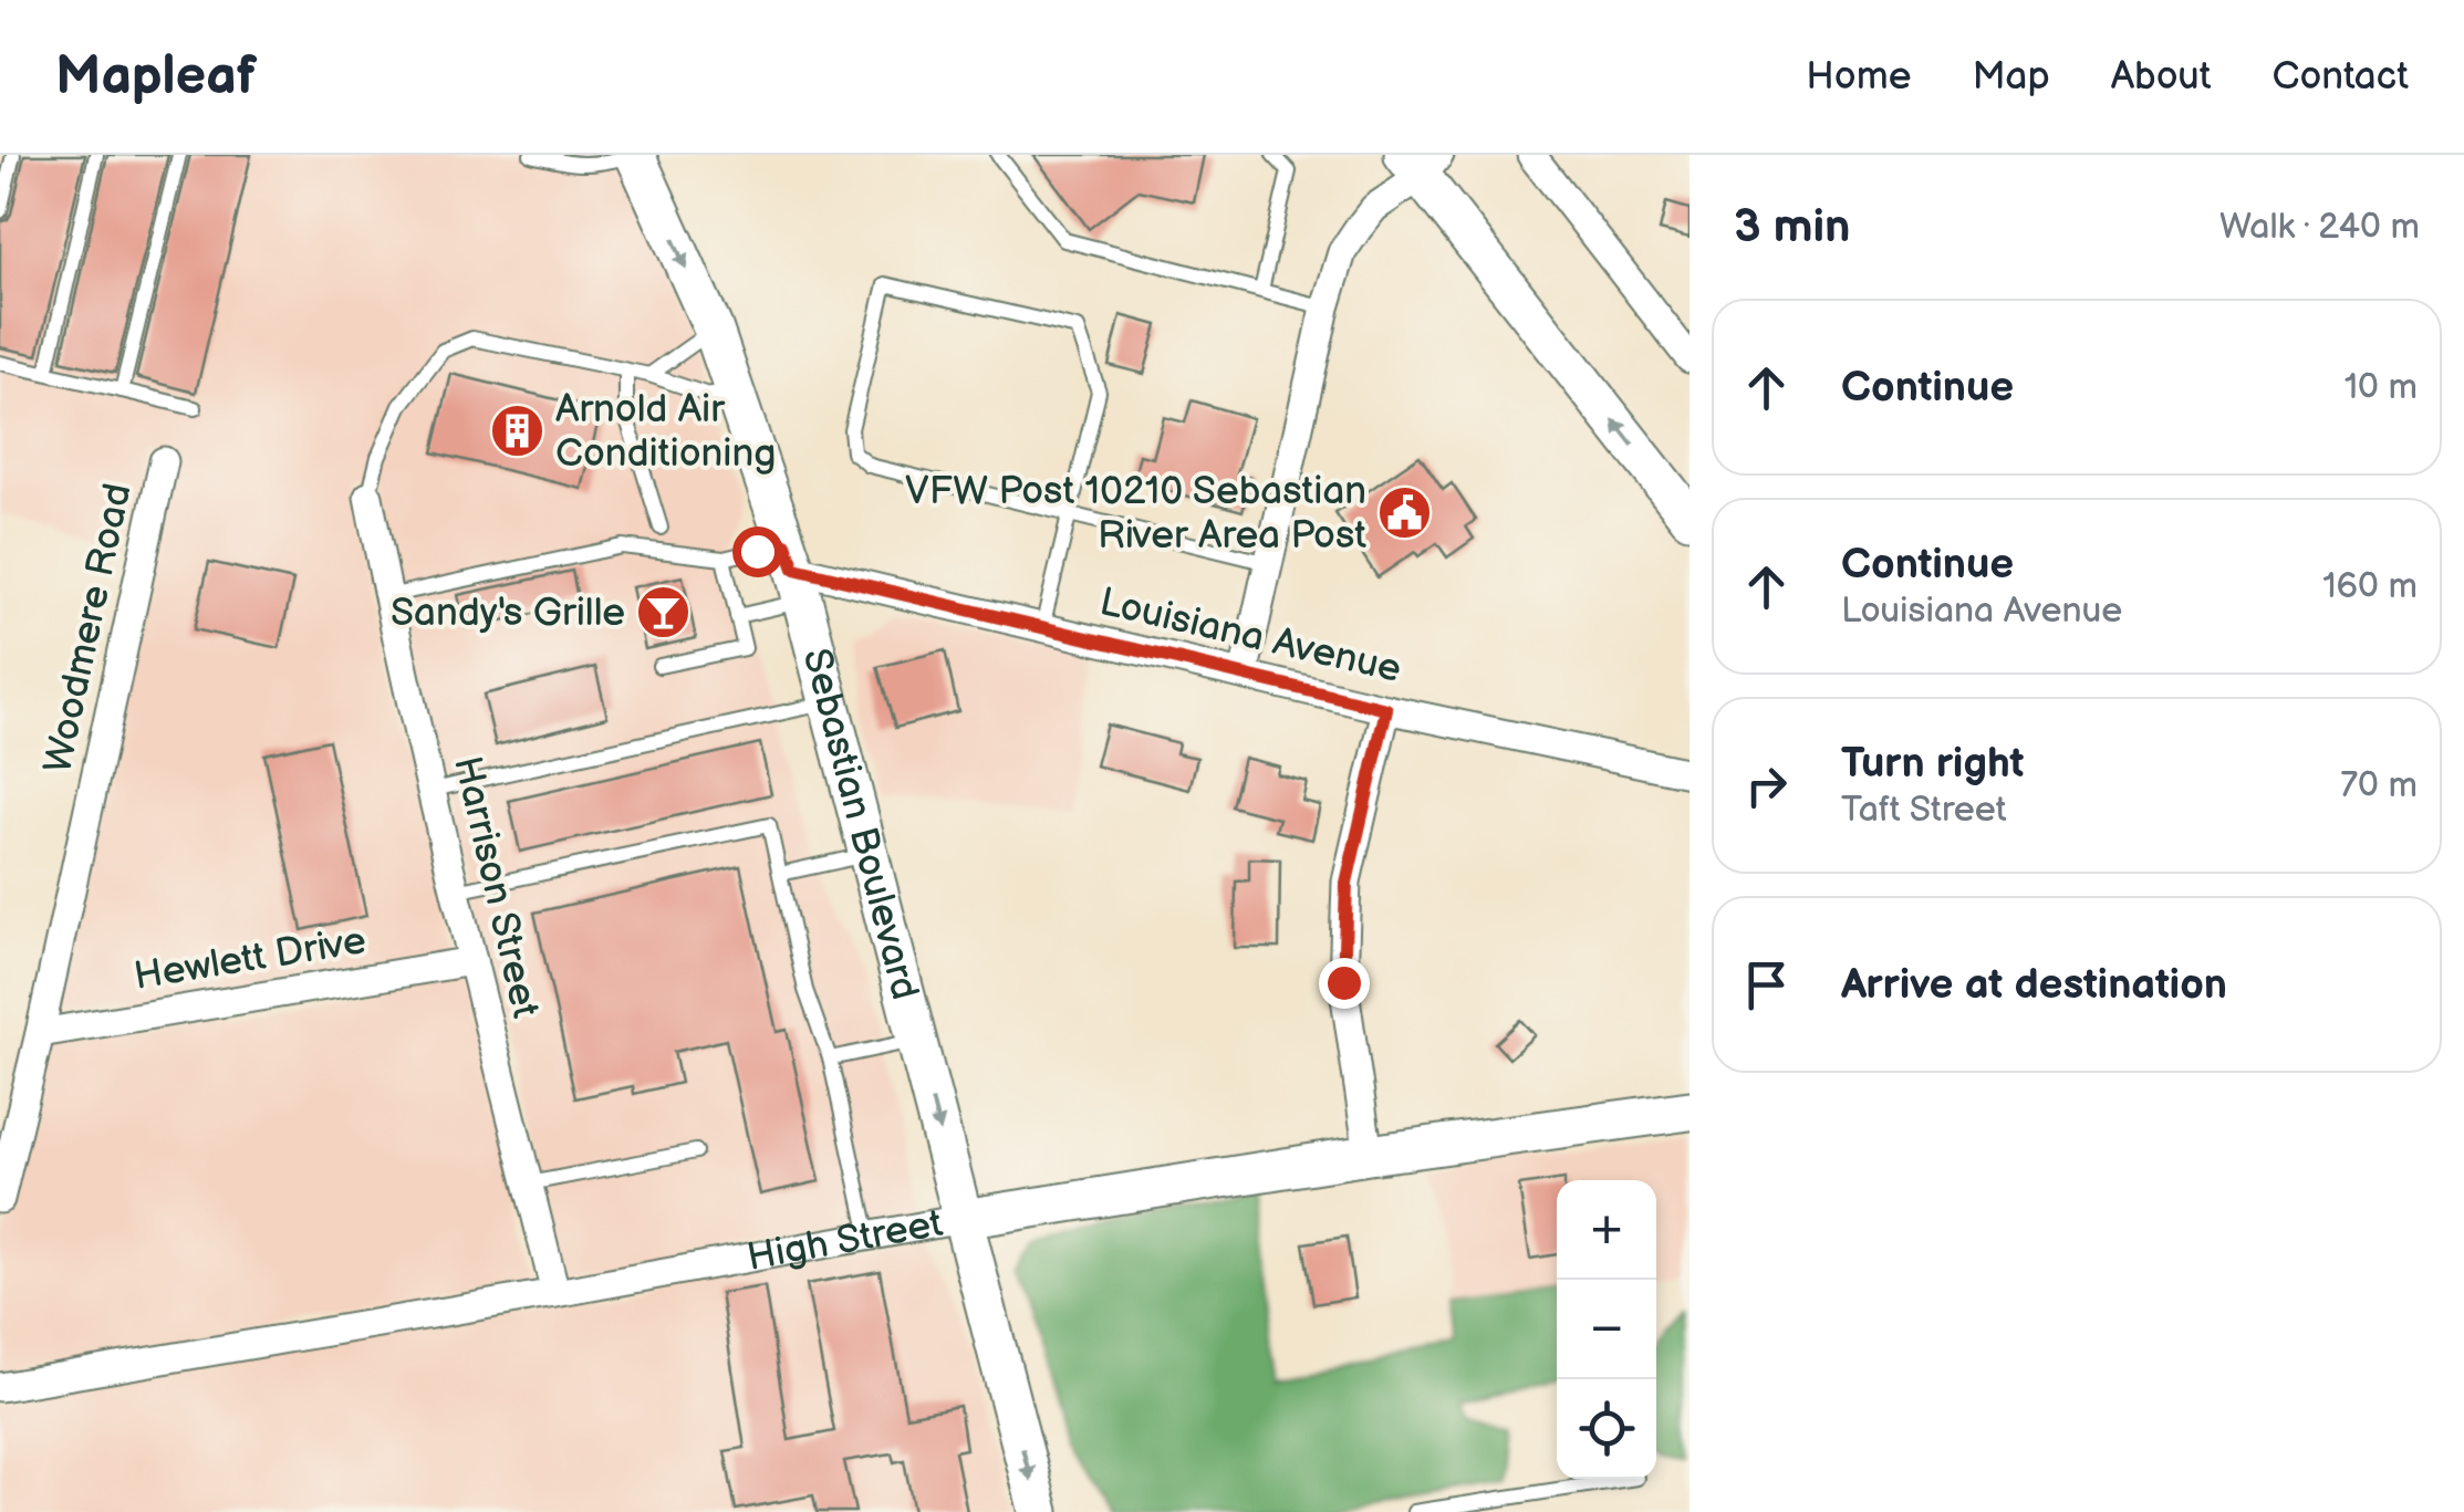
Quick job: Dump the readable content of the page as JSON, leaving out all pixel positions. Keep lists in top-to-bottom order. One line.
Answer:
{"streets":{"main road":["Sebastian Boulevard","High Street"],"street":["Woodmere Road","Louisiana Avenue","Harrison Street","Hewlett Drive"]},"crossings":[["Woodmere Road","Hewlett Drive"],["Louisiana Avenue","Sebastian Boulevard"],["Sebastian Boulevard","High Street"],["Harrison Street","Hewlett Drive"],["Harrison Street","High Street"]],"one_way":["Sebastian Boulevard"],"places":{"building":["Arnold Air Conditioning"],"public building":["VFW Post 10210 Sebastian River Area Post"],"bar":["Sandy's Grille"]},"page":{"header":"Mapleaf","nav":["Home","Map","About","Contact"],"heading":["3 min","Walk · 240 m"],"list":[["Continue","10 m"],["Continue","Louisiana Avenue","160 m"],["Turn right","Taft Street","70 m"],"Arrive at destination"],"map_buttons":["+","−"]}}
